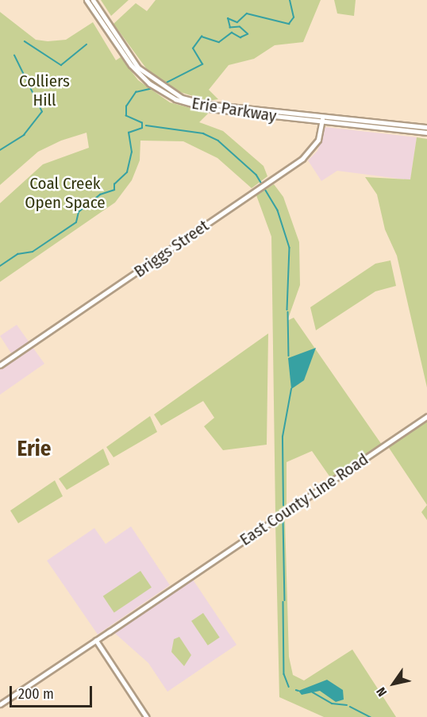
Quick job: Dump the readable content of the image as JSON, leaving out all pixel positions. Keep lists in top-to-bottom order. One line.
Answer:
{"streets":{"main road":["Erie Parkway","East County Line Road"],"street":["Briggs Street"]},"crossings":[["Erie Parkway","Briggs Street"]],"districts":["Erie"],"parks":["Colliers Hill","Coal Creek Open Space"],"scale_bar":"200 m","north":"bottom left"}
